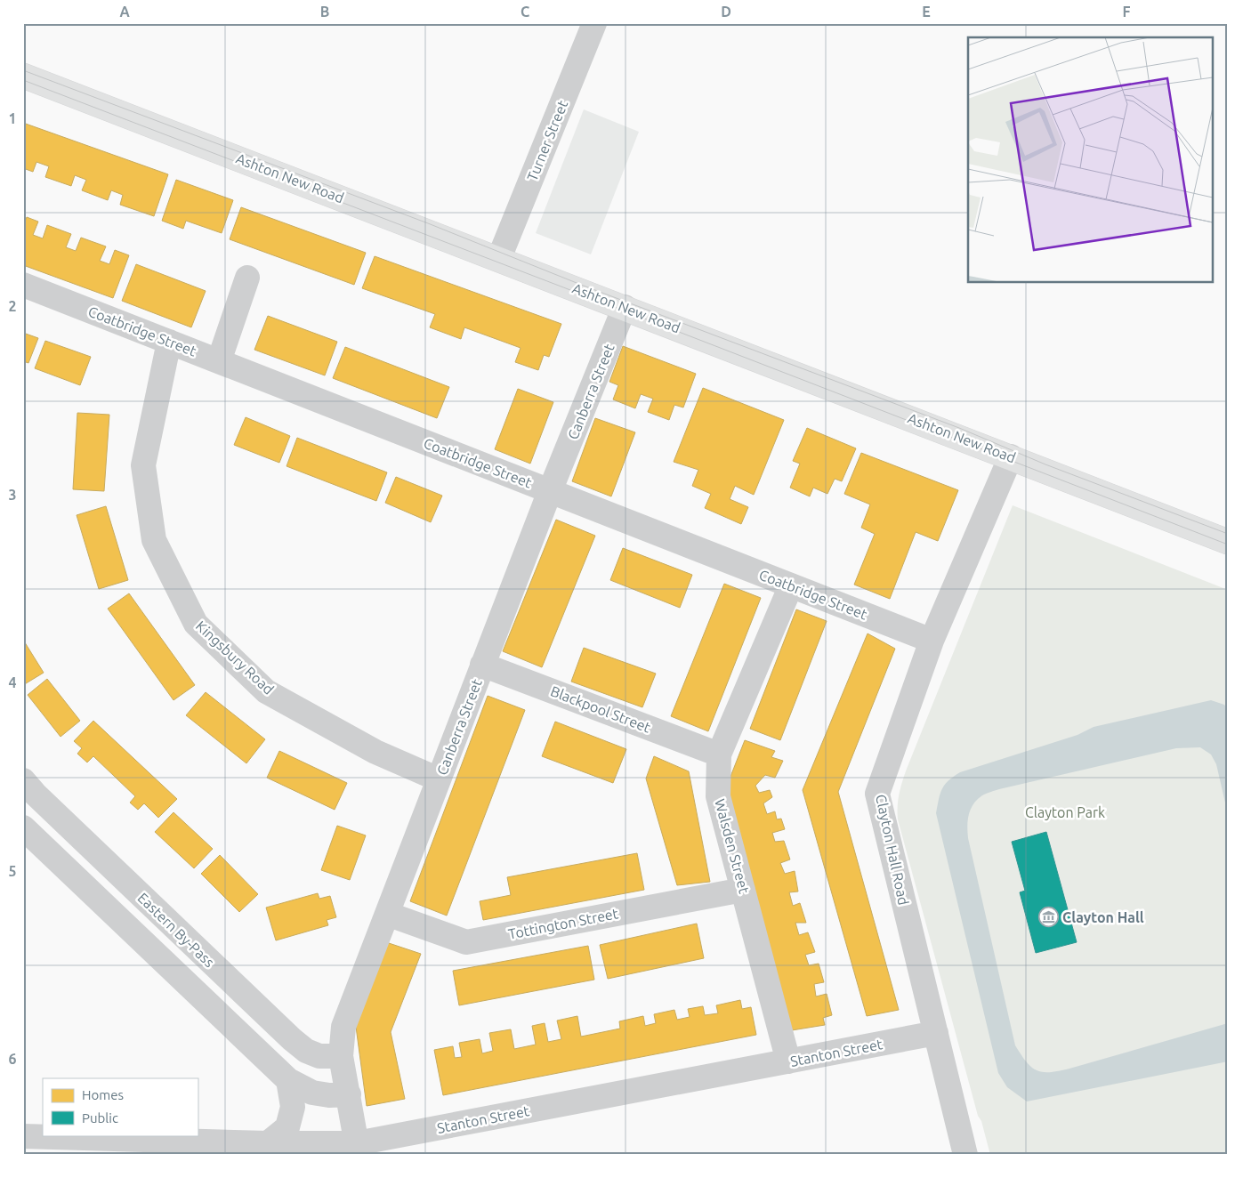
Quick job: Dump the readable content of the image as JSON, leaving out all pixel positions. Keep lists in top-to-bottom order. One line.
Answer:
{"streets":{"main road":["Ashton New Road"],"street":["Turner Street","Coatbridge Street","Canberra Street","Kingsbury Road","Blackpool Street","Walsden Street","Clayton Hall Road","Tottington Street","Eastern By-Pass","Stanton Street"]},"crossings":[["Turner Street","Ashton New Road"],["Ashton New Road","Canberra Street"],["Ashton New Road","Clayton Hall Road"],["Coatbridge Street","Canberra Street"],["Coatbridge Street","Kingsbury Road"],["Coatbridge Street","Walsden Street"],["Coatbridge Street","Clayton Hall Road"],["Canberra Street","Kingsbury Road"],["Canberra Street","Blackpool Street"],["Canberra Street","Tottington Street"],["Canberra Street","Eastern By-Pass"],["Canberra Street","Stanton Street"],["Blackpool Street","Walsden Street"],["Walsden Street","Tottington Street"],["Walsden Street","Stanton Street"],["Clayton Hall Road","Stanton Street"]],"parks":["Clayton Park"],"places":{"museum":["Clayton Hall"]},"legend":["Homes","Public"],"grid":{"columns":["A","B","C","D","E","F"],"rows":["1","2","3","4","5","6"]}}
